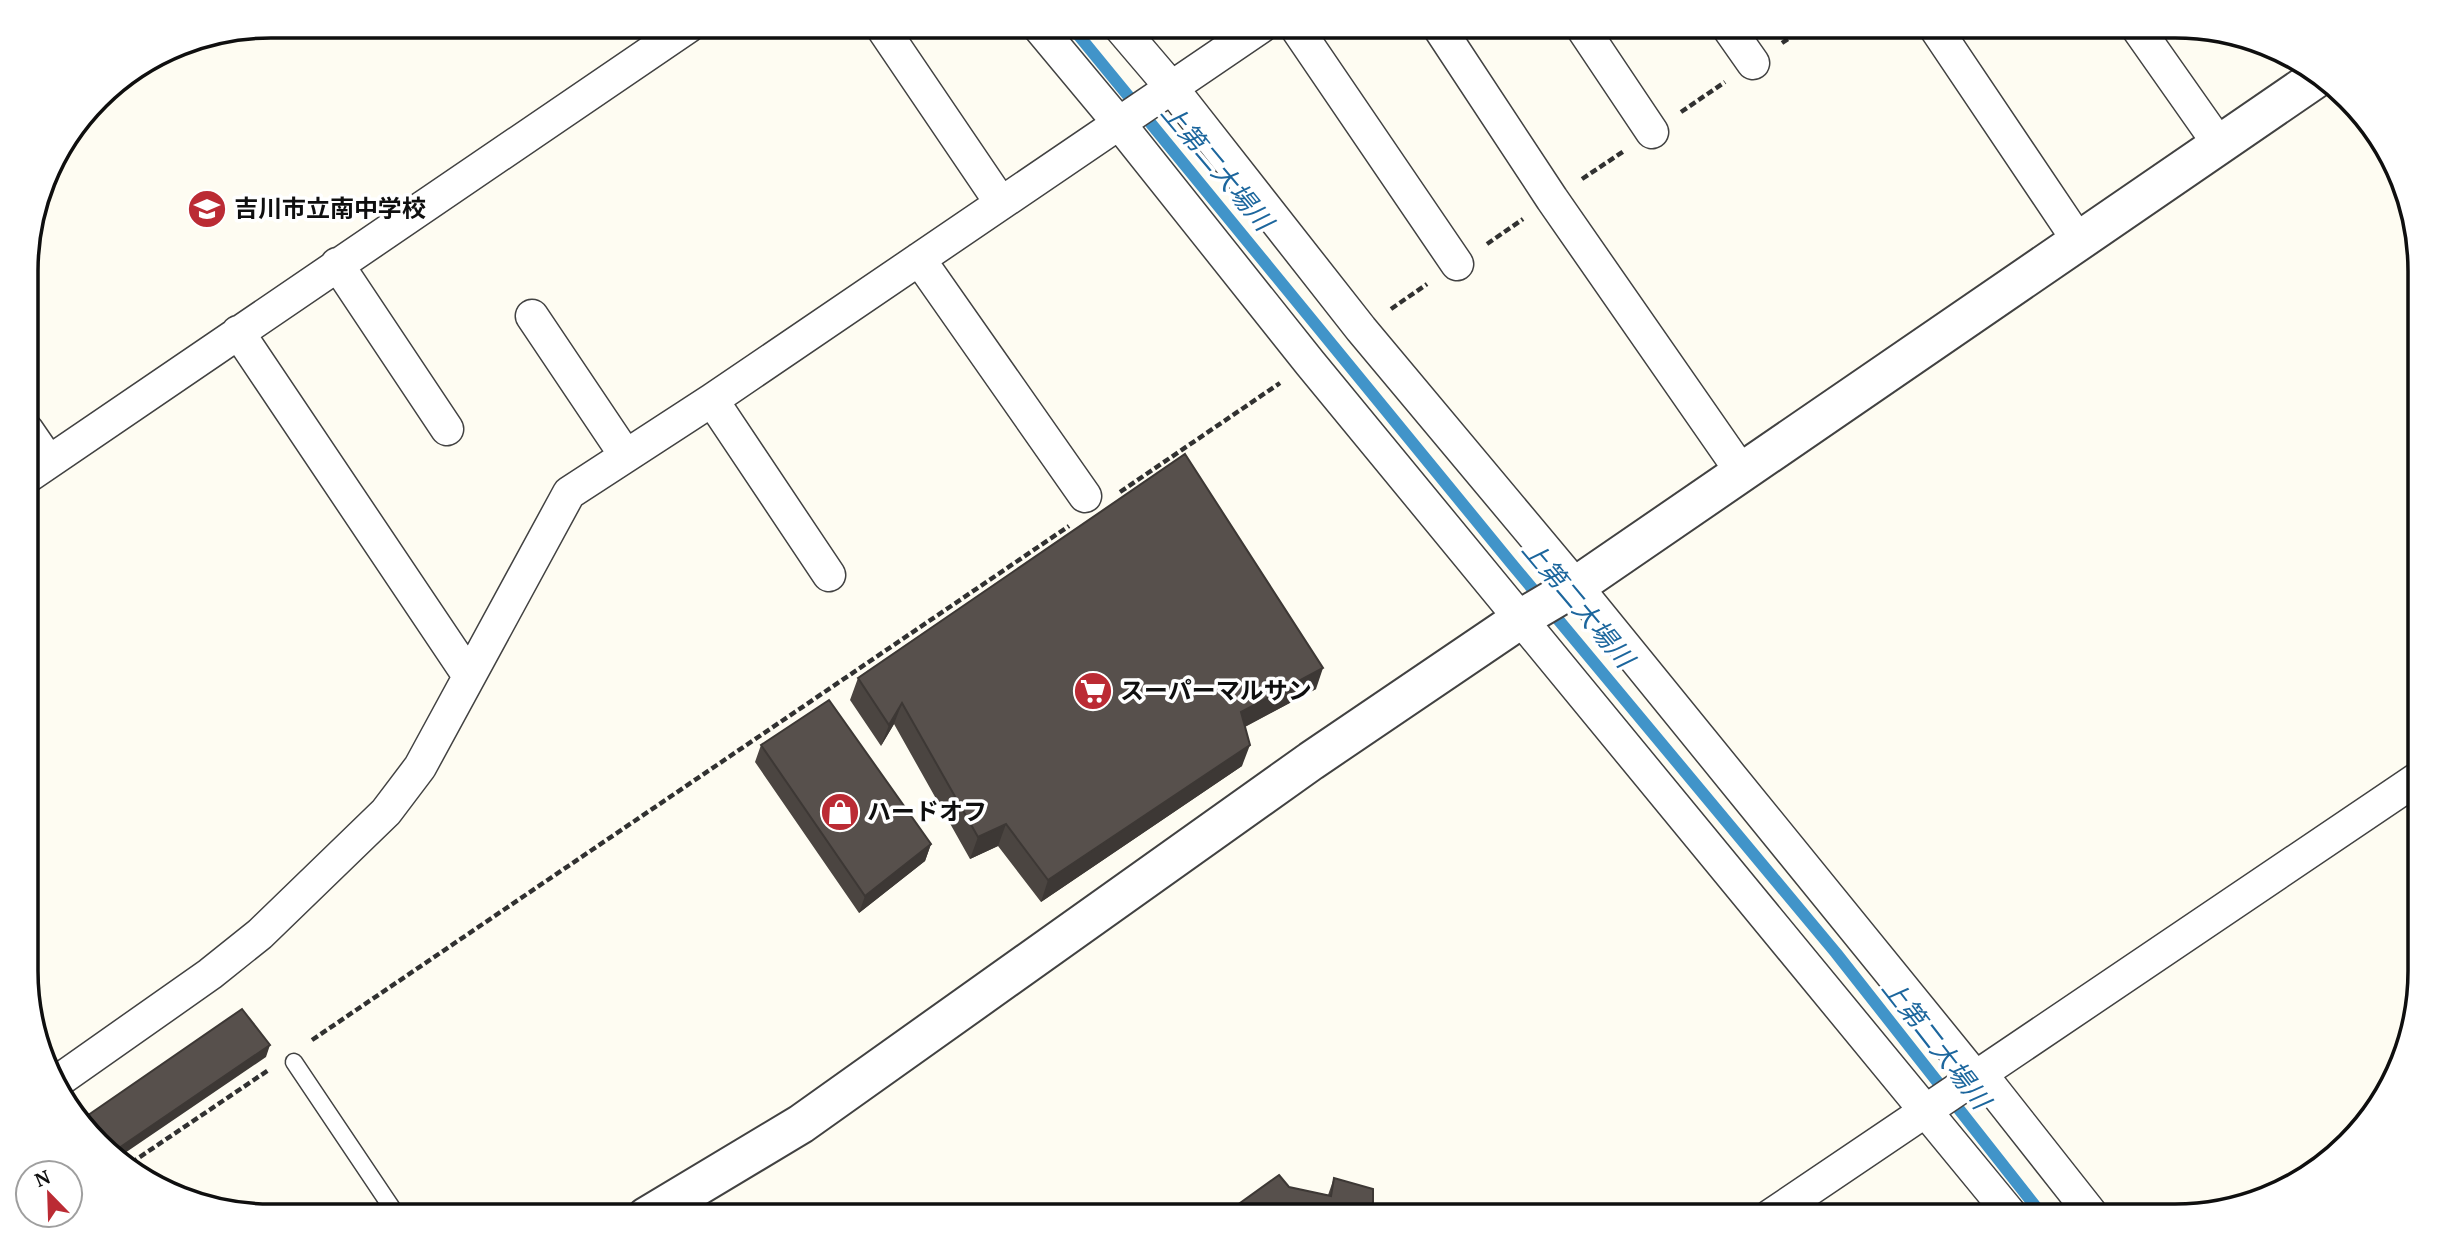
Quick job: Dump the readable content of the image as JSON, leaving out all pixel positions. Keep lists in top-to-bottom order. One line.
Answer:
{"water":["上第二大場川"],"places":{"school or university":["吉川市立南中学校"],"supermarket":["スーパーマルサン"],"shop":["ハードオフ"]},"north":"top left"}
